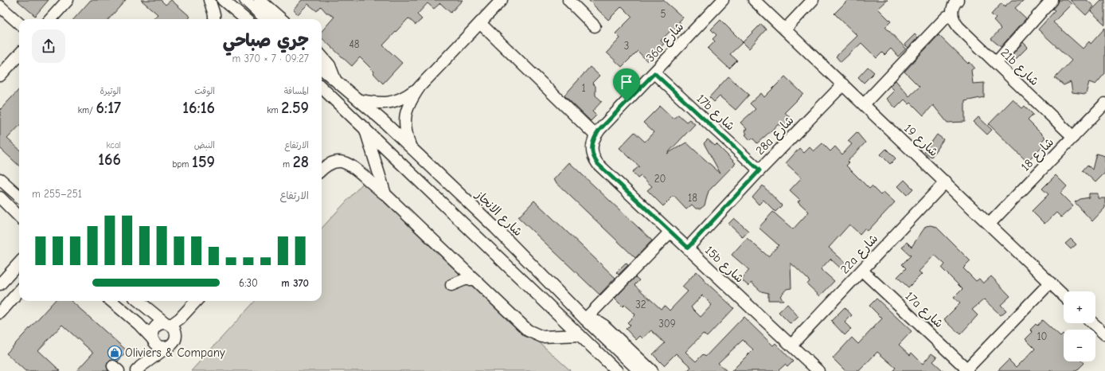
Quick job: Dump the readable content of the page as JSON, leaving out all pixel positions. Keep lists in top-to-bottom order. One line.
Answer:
{"streets":{"street":["36a شارع","21b شارع","17b شارع","28a شارع","شارع 19","شارع 18","شارع الانجاز","22a شارع","15b شارع","17a شارع"]},"crossings":[["36a شارع","17b شارع"],["36a شارع","15b شارع"],["21b شارع","شارع 18"],["17b شارع","28a شارع"],["28a شارع","شارع 19"],["28a شارع","15b شارع"],["شارع 19","شارع 18"],["شارع 19","22a شارع"],["22a شارع","15b شارع"],["22a شارع","17a شارع"]],"places":{"shop":["Oliviers & Company"]},"house_numbers":["5","48","3","1","20","18","32","309","10"],"page":{"heading":["جري صباحي","09:27 · 7 × 370 m"],"stats":[["المسافة","2.59 km"],["الوقت","16:16"],["الوتيرة","6:17 /km"],["الارتفاع","28 m"],["النبض","159 bpm"],["kcal","166"]],"chart":["الارتفاع","251–255 m"],"list":[{"name":"370 m","note":"6:30"}],"map_buttons":["+","−"]}}
